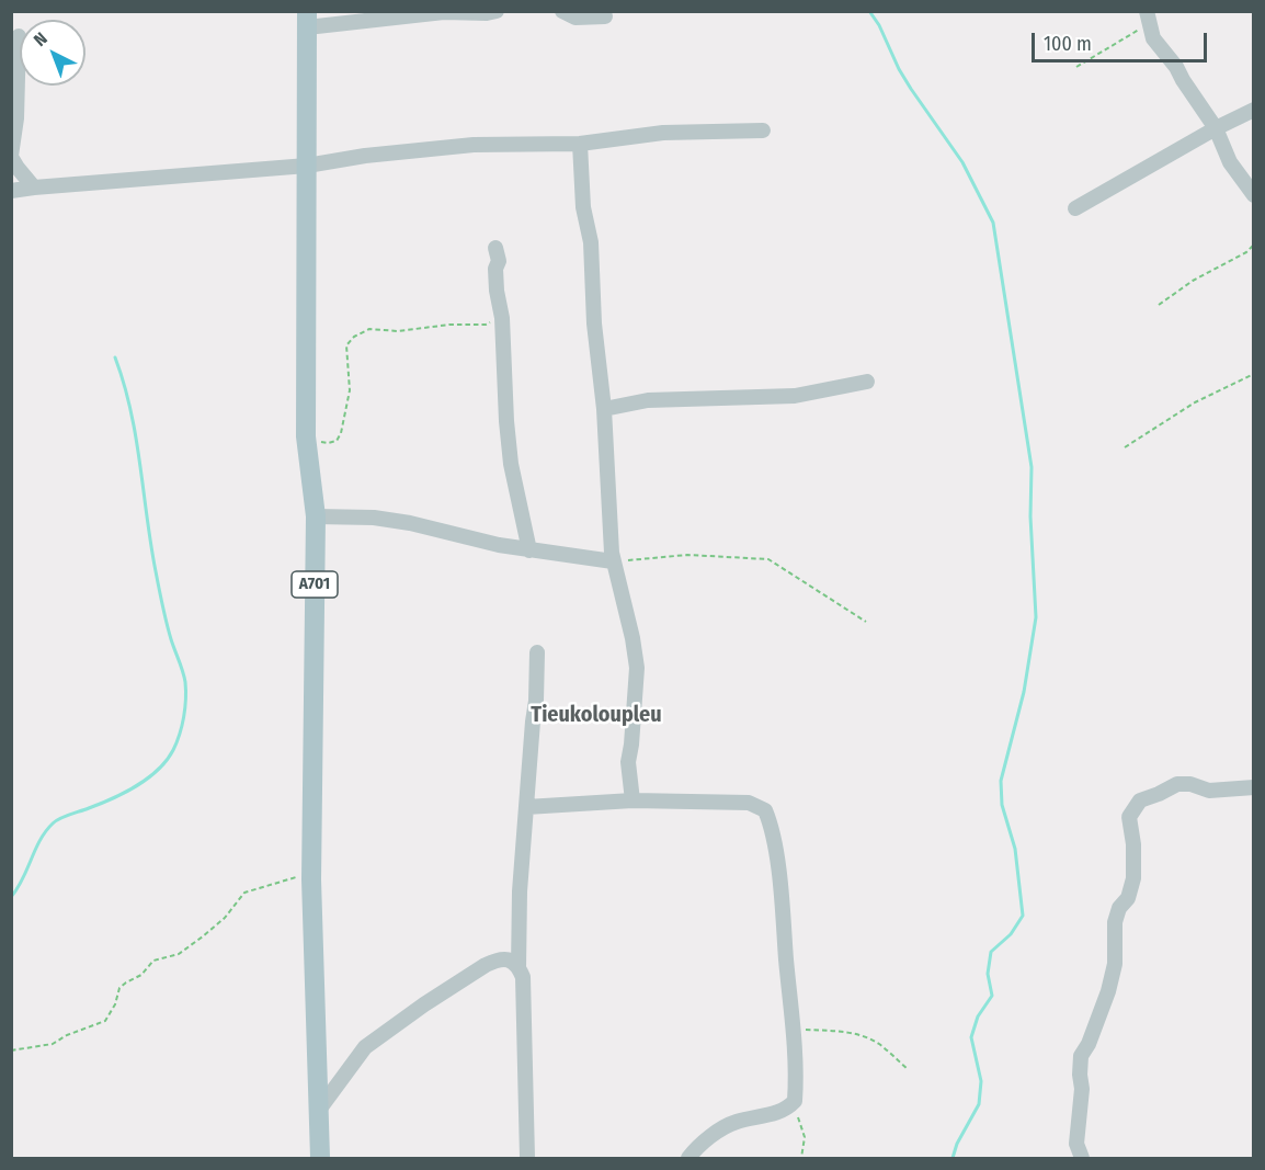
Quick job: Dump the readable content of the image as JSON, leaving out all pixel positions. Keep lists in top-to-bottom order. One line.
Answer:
{"streets":{"main road":["A701"]},"districts":["Tieukoloupleu"],"scale_bar":"100 m","north":"top left"}
